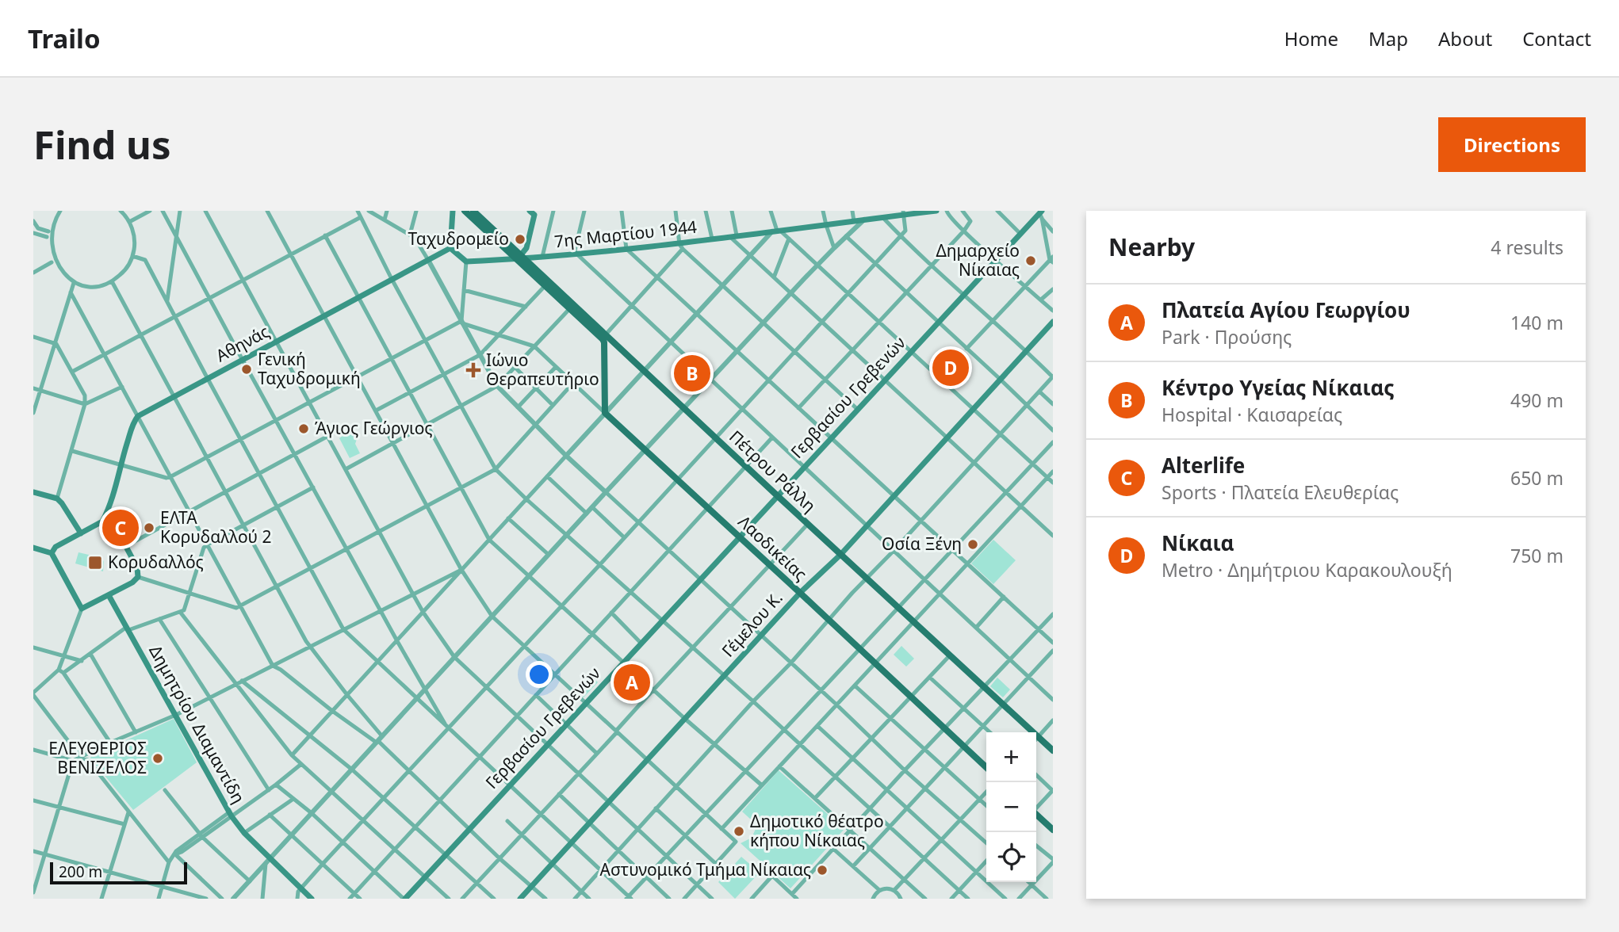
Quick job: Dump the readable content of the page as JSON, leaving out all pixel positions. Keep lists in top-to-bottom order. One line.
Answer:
{"streets":{"main road":["7ης Μαρτίου 1944","Αθηνάς","Γερβασίου Γρεβενών","Πέτρου Ράλλη","Λαοδικείας","Γέμελου Κ.","Δημητρίου Διαμαντίδη"]},"crossings":[["7ης Μαρτίου 1944","Πέτρου Ράλλη"],["Γερβασίου Γρεβενών","Πέτρου Ράλλη"],["Γερβασίου Γρεβενών","Λαοδικείας"],["Πέτρου Ράλλη","Λαοδικείας"],["Πέτρου Ράλλη","Γέμελου Κ."],["Λαοδικείας","Γέμελου Κ."]],"places":{"other":["Ταχυδρομείο","Δημαρχείο Νίκαιας","Γενική Ταχυδρομική","Άγιος Γεώργιος","ΕΛΤΑ Κορυδαλλού 2","Οσία Ξένη","ΕΛΕΥΘΕΡΙΟΣ ΒΕΝΙΖΕΛΟΣ","Δημοτικό θέατρο κήπου Νίκαιας","Αστυνομικό Τμήμα Νίκαιας"],"health":["Ιώνιο Θεραπευτήριο"],"transit":["Κορυδαλλός"]},"scale_bar":"200 m","page":{"header":"Trailo","nav":["Home","Map","About","Contact"],"buttons":"Directions","title":"Find us","heading":["Nearby","4 results"],"list":[{"mark":"A","name":"Πλατεία Αγίου Γεωργίου","note":"Park · Προύσης","value":"140 m"},{"mark":"B","name":"Κέντρο Υγείας Νίκαιας","note":"Hospital · Καισαρείας","value":"490 m"},{"mark":"C","name":"Alterlife","note":"Sports · Πλατεία Ελευθερίας","value":"650 m"},{"mark":"D","name":"Νίκαια","note":"Metro · Δημήτριου Καρακουλουξή","value":"750 m"}],"pins":["D","B","C","A"],"map_buttons":["+","−"],"scale":"200 m"}}
